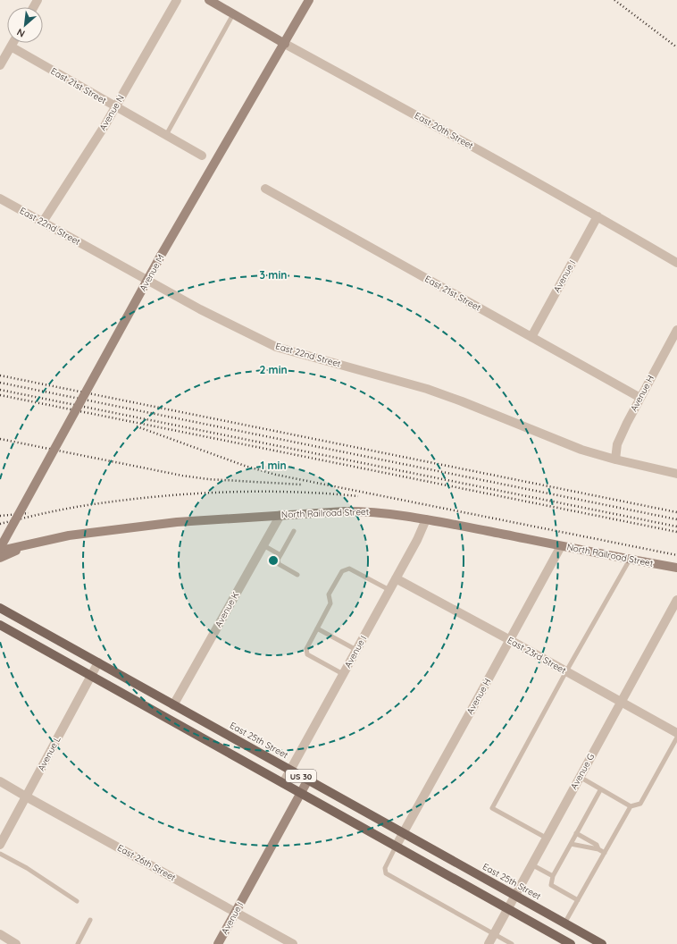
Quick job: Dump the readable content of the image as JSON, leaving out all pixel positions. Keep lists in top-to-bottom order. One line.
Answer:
{"streets":{"main road":["East 20th Street","Avenue M","Avenue I","North Railroad Street","East 25th Street","US 30"],"street":["East 21st Street","Avenue N","East 22nd Street","Avenue H","Avenue K","East 23rd Street","Avenue L","Avenue G","East 26th Street"]},"crossings":[["East 21st Street","Avenue N"],["East 21st Street","Avenue I"],["East 21st Street","Avenue H"],["Avenue N","East 22nd Street"],["East 20th Street","Avenue M"],["East 20th Street","Avenue I"],["East 22nd Street","Avenue H"],["Avenue I","North Railroad Street"],["Avenue I","East 23rd Street"],["Avenue I","East 25th Street"],["Avenue I","US 30"],["Avenue I","East 26th Street"],["Avenue H","North Railroad Street"],["Avenue H","East 23rd Street"],["Avenue H","East 25th Street"],["Avenue H","US 30"],["North Railroad Street","Avenue K"],["Avenue K","East 25th Street"],["East 23rd Street","Avenue G"],["East 25th Street","Avenue L"],["East 25th Street","Avenue G"],["Avenue L","US 30"],["Avenue L","East 26th Street"],["Avenue G","US 30"]],"north":"bottom left","rings":["3 min","2 min","1 min"]}
